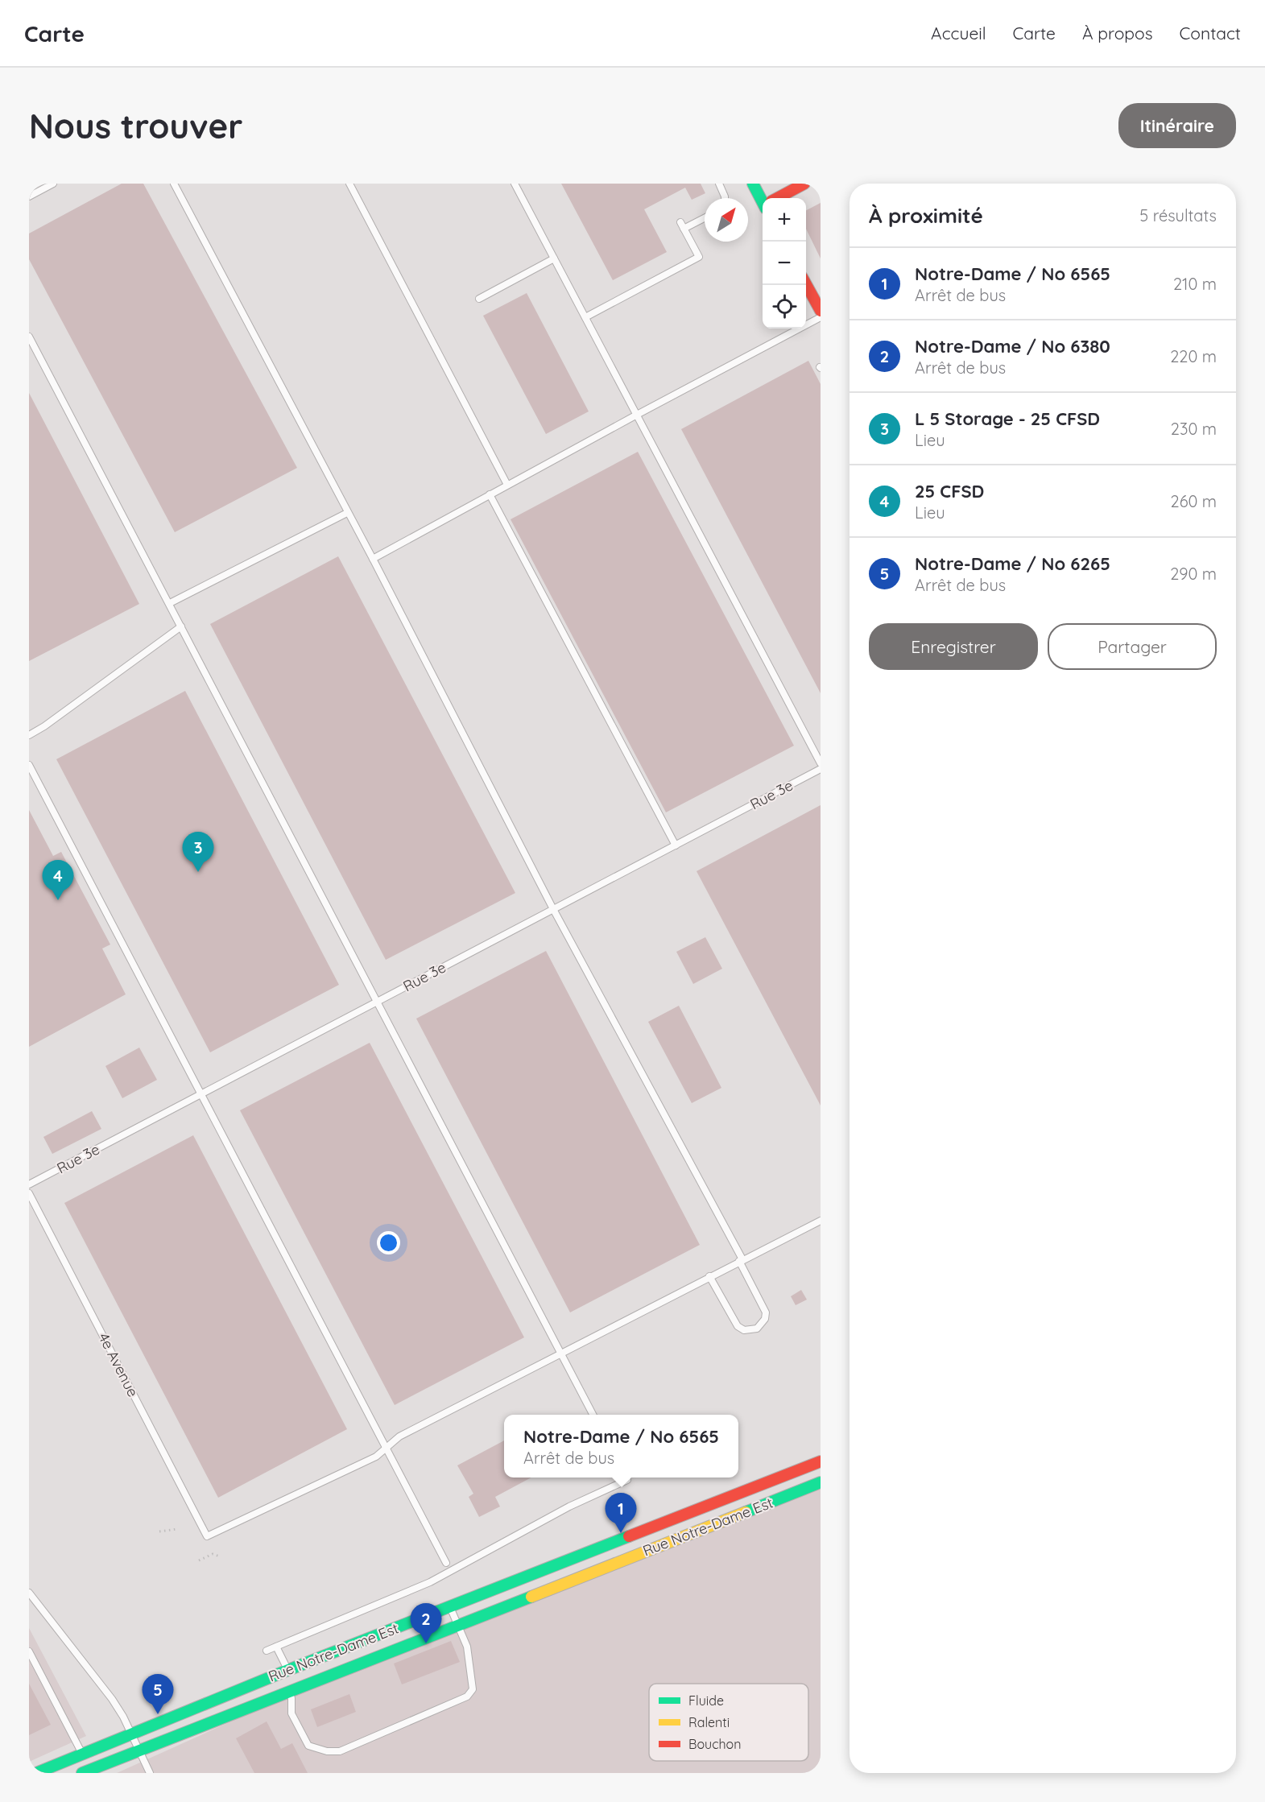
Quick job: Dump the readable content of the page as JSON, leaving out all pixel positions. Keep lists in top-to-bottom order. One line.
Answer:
{"streets":{"main road":["Rue Notre-Dame Est"],"lane":["Rue 3e","4e Avenue"]},"legend":["Fluide","Ralenti","Bouchon"],"north":"top right","page":{"header":"Carte","nav":["Accueil","Carte","À propos","Contact"],"buttons":["Itinéraire",["Enregistrer","Partager"]],"title":"Nous trouver","heading":["À proximité","5 résultats"],"map_buttons":["+","−"],"list":[{"mark":"1","name":"Notre-Dame / No 6565","note":"Arrêt de bus","value":"210 m"},{"mark":"2","name":"Notre-Dame / No 6380","note":"Arrêt de bus","value":"220 m"},{"mark":"3","name":"L 5 Storage - 25 CFSD","note":"Lieu","value":"230 m"},{"mark":"4","name":"25 CFSD","note":"Lieu","value":"260 m"},{"mark":"5","name":"Notre-Dame / No 6265","note":"Arrêt de bus","value":"290 m"}],"pins":["3","4","1","2","5"],"popup":["Notre-Dame / No 6565","Arrêt de bus"]}}
